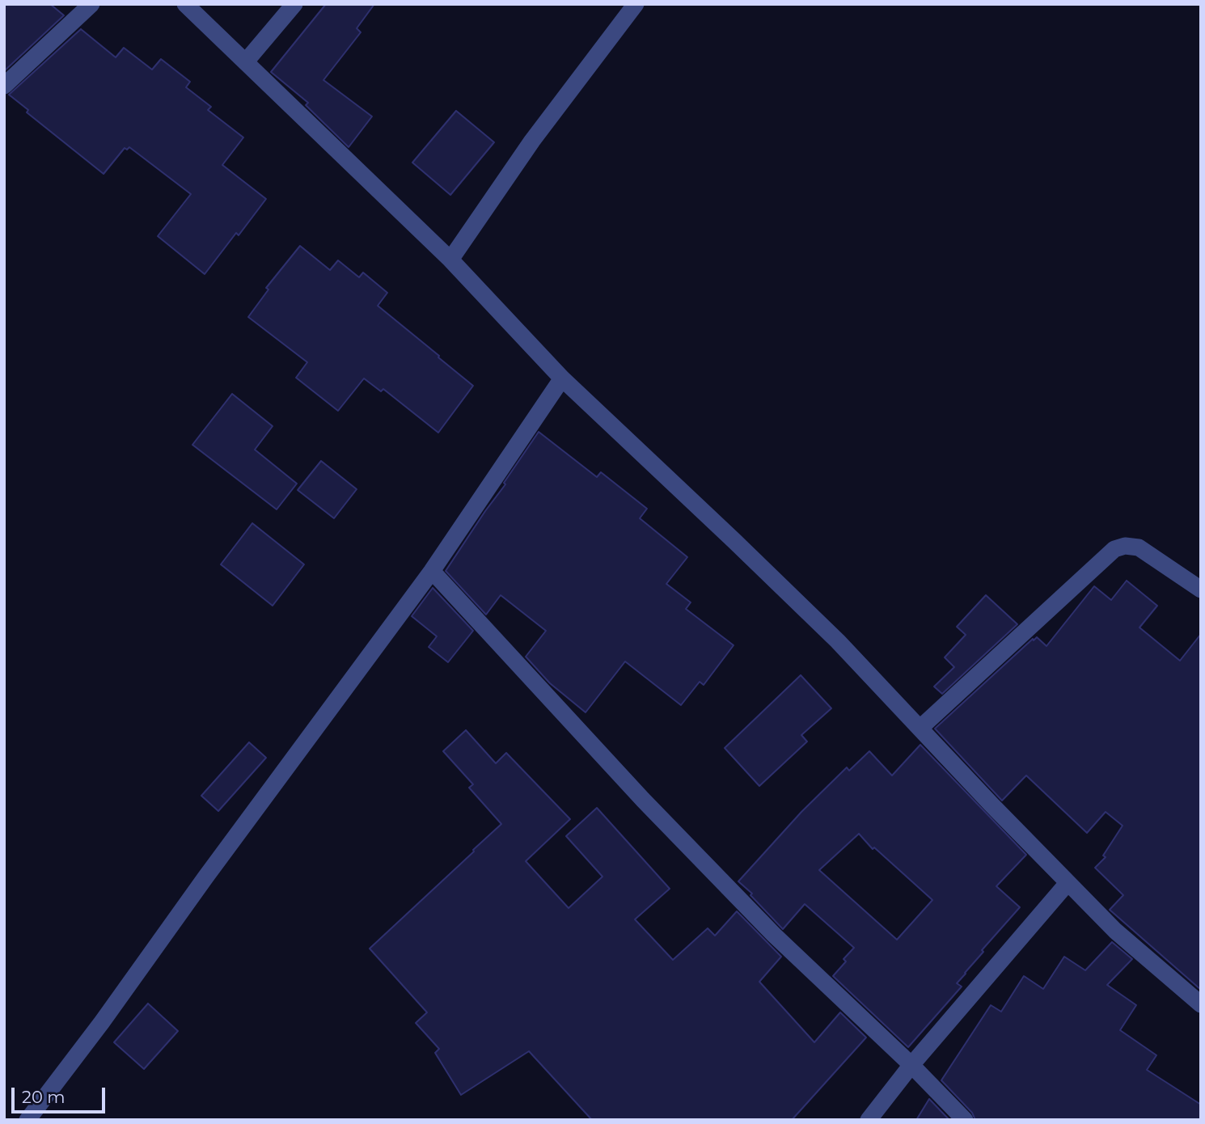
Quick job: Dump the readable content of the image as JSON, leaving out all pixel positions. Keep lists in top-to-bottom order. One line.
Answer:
{"scale_bar":"20 m"}
